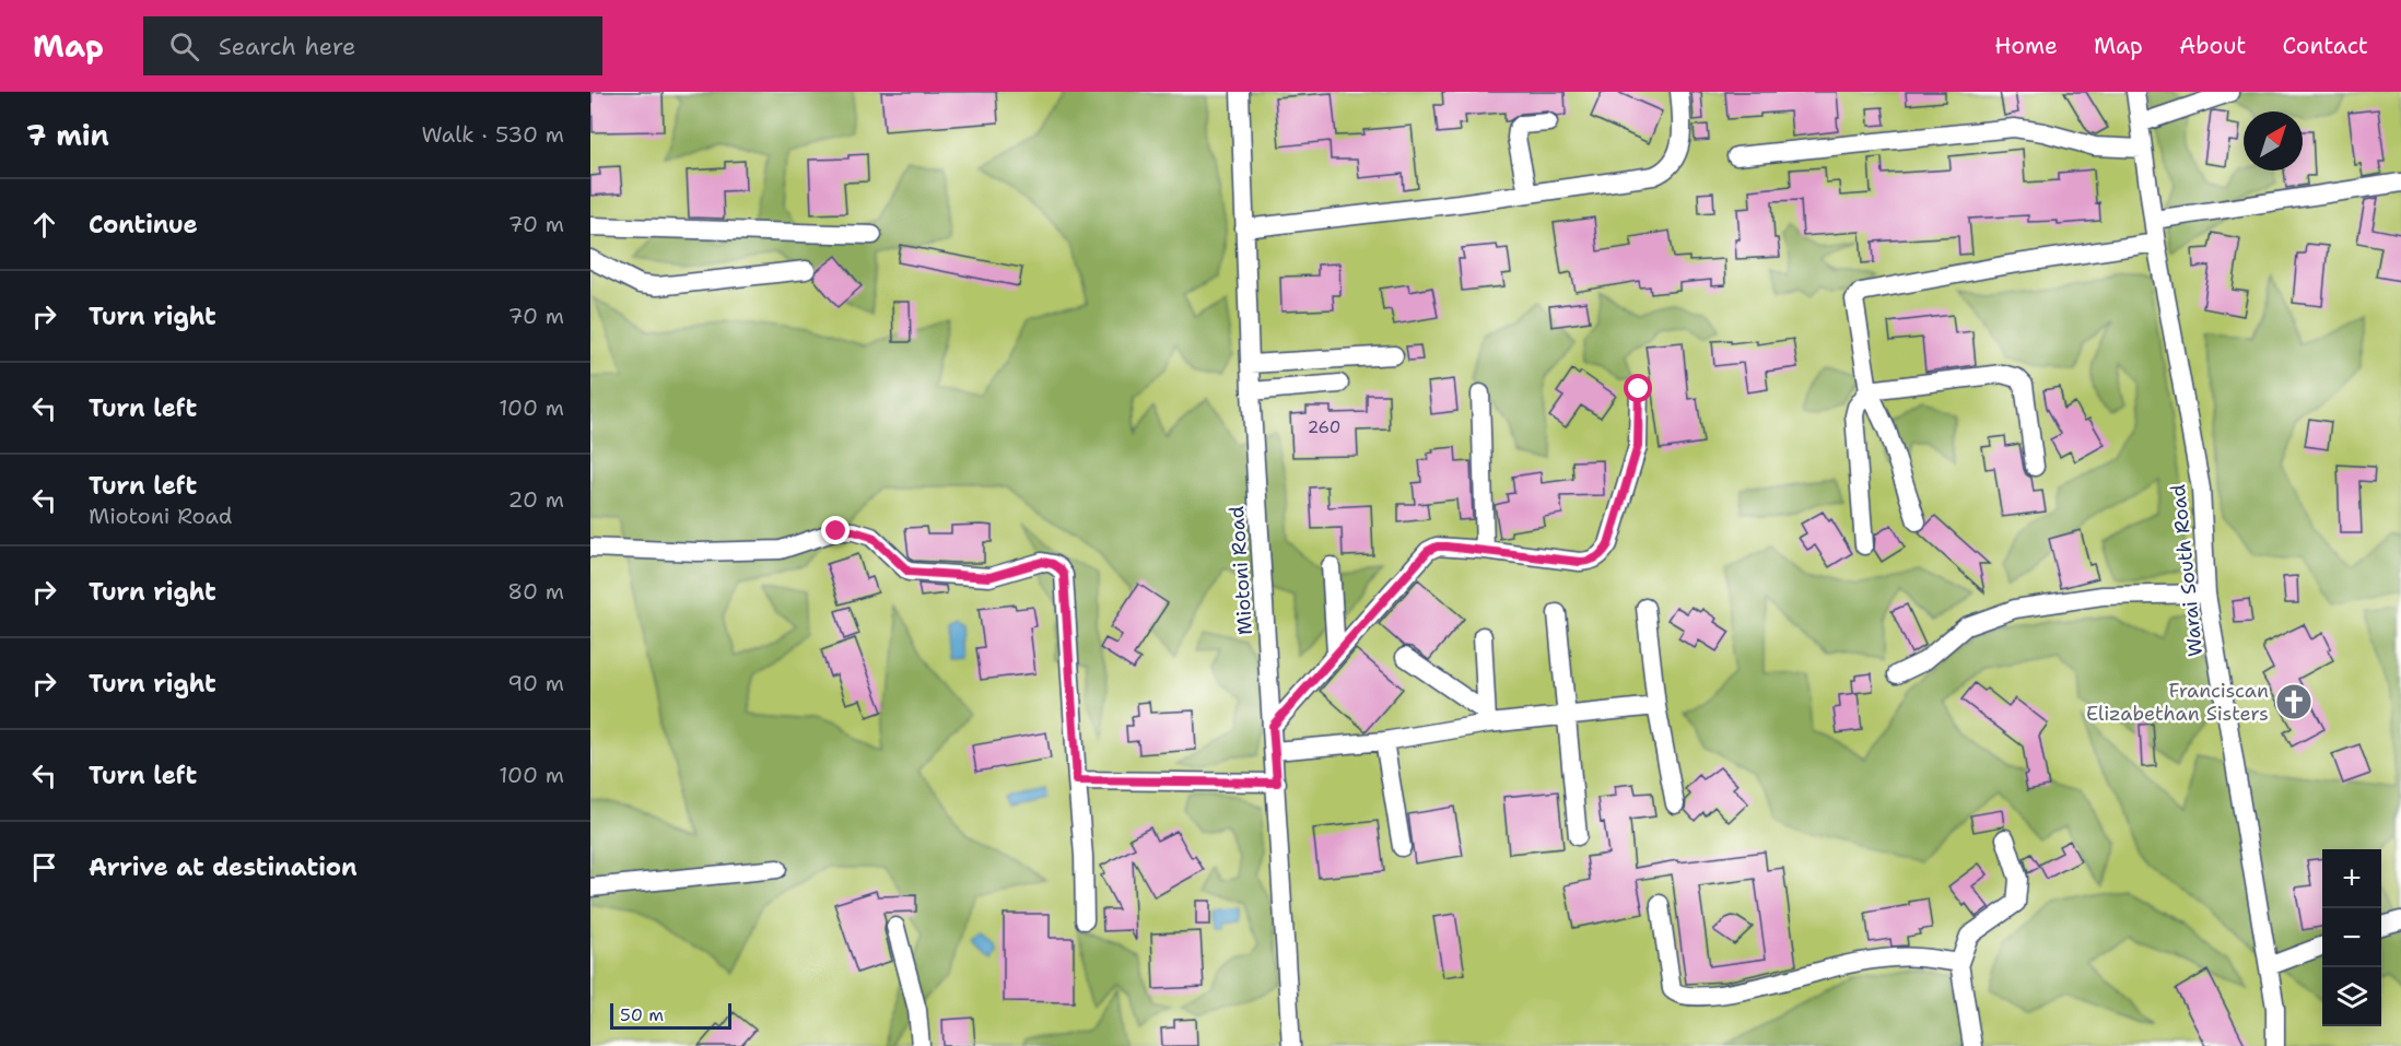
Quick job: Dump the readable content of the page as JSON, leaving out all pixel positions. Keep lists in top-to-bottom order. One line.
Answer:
{"streets":{"street":["Miotoni Road","Warai South Road"]},"places":{"church":["Franciscan Elizabethan Sisters"]},"house_numbers":["260"],"scale_bar":"50 m","north":"top right","page":{"header":"Map","search":"Search here","nav":["Home","Map","About","Contact"],"heading":["7 min","Walk · 530 m"],"list":[["Continue","70 m"],["Turn right","70 m"],["Turn left","100 m"],["Turn left","Miotoni Road","20 m"],["Turn right","80 m"],["Turn right","90 m"],["Turn left","100 m"],"Arrive at destination"],"map_buttons":["+","−"],"scale":"50 m"}}
